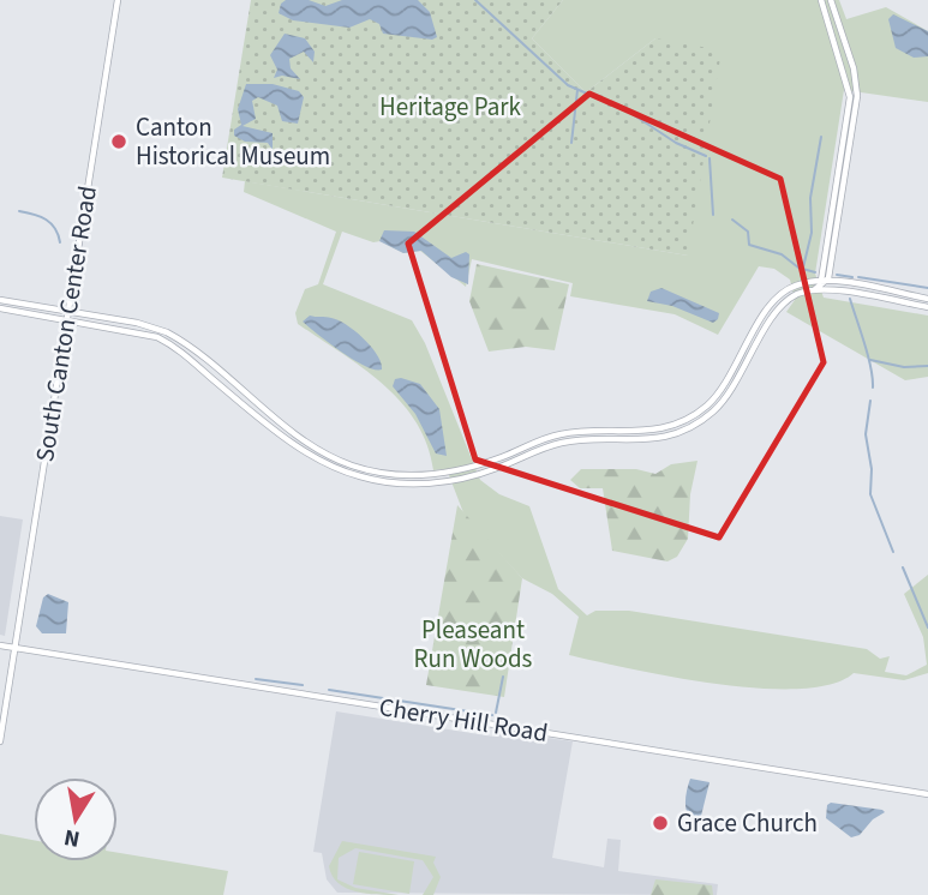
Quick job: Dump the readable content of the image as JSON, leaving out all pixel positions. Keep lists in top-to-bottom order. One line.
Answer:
{"streets":{"street":["South Canton Center Road","Cherry Hill Road"]},"crossings":[["South Canton Center Road","Cherry Hill Road"]],"parks":["Heritage Park","Pleaseant Run Woods"],"places":["Canton Historical Museum","Grace Church"],"north":"bottom"}
